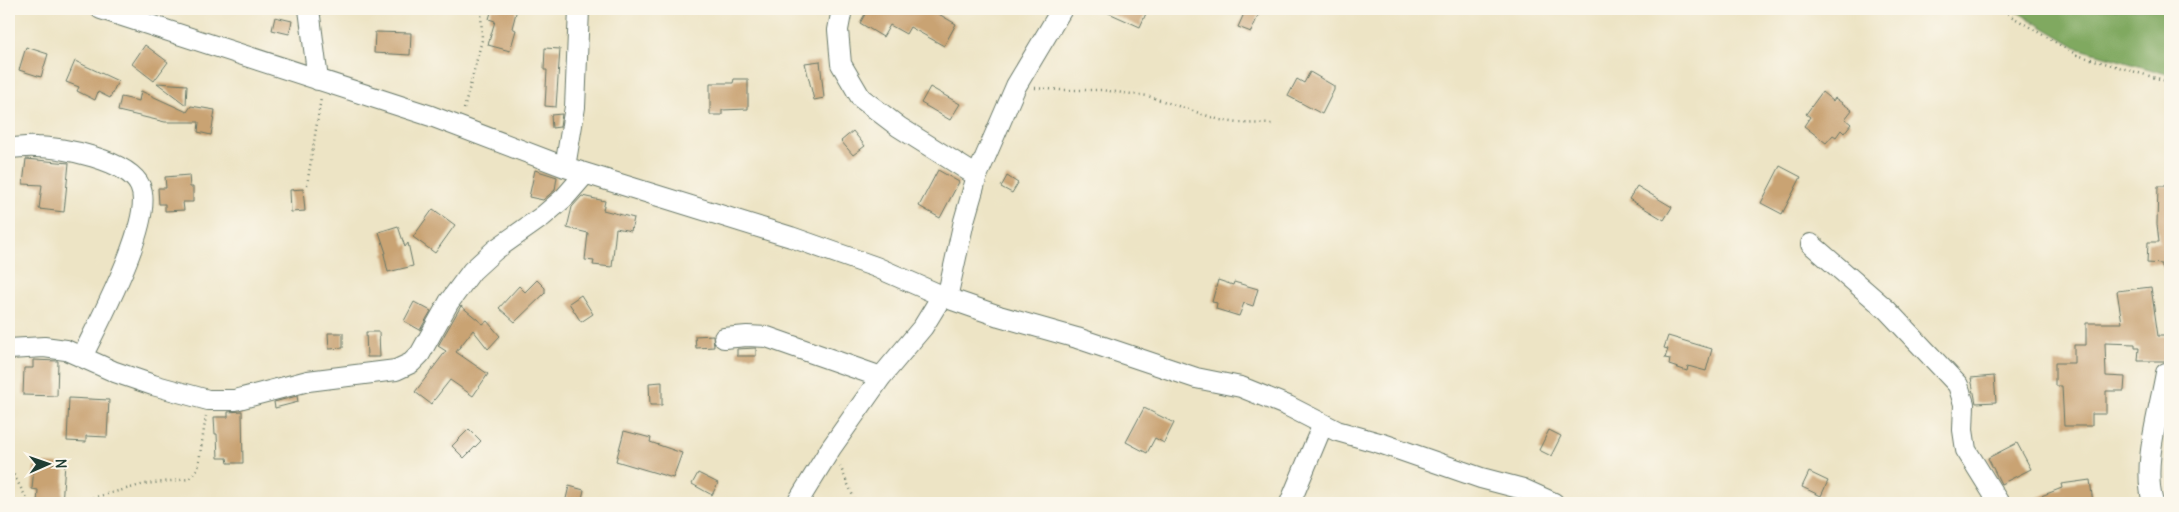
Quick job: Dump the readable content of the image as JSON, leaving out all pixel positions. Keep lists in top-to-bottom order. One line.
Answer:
{"north":"right"}
